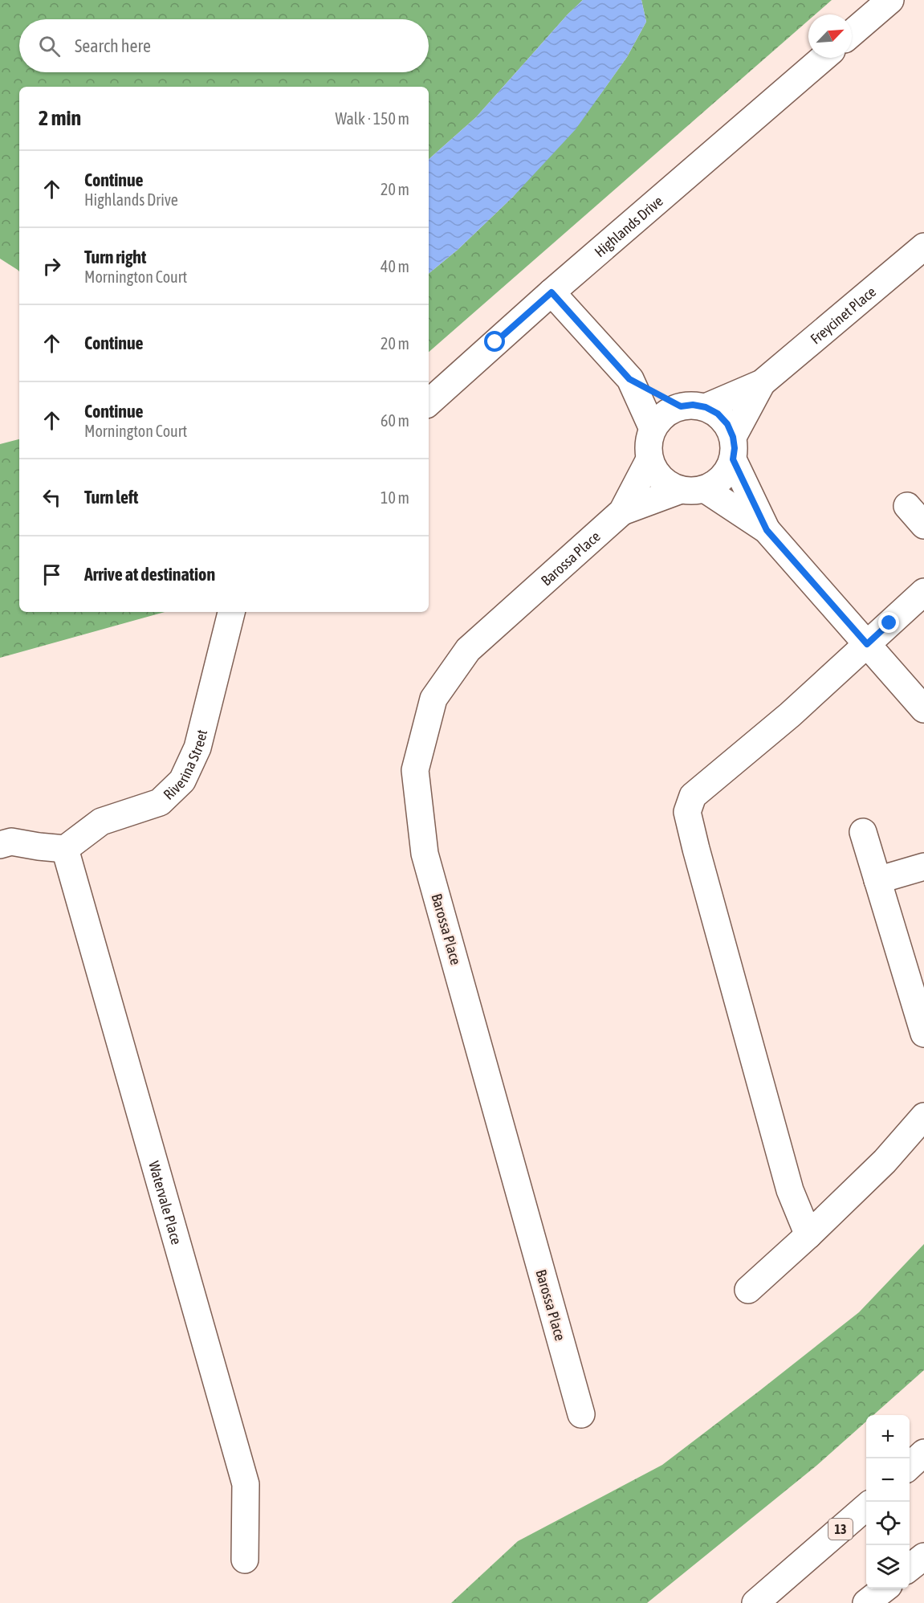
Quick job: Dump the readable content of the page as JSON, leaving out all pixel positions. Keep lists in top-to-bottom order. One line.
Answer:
{"streets":{"main road":["Highlands Drive","Freycinet Place","Barossa Place","Riverina Street","Watervale Place","13"]},"crossings":[["Freycinet Place","Barossa Place"],["Riverina Street","Watervale Place"]],"north":"top right","page":{"search":"Search here","heading":["2 min","Walk · 150 m"],"list":[["Continue","Highlands Drive","20 m"],["Turn right","Mornington Court","40 m"],["Continue","20 m"],["Continue","Mornington Court","60 m"],["Turn left","10 m"],"Arrive at destination"],"map_buttons":["+","−"]}}
